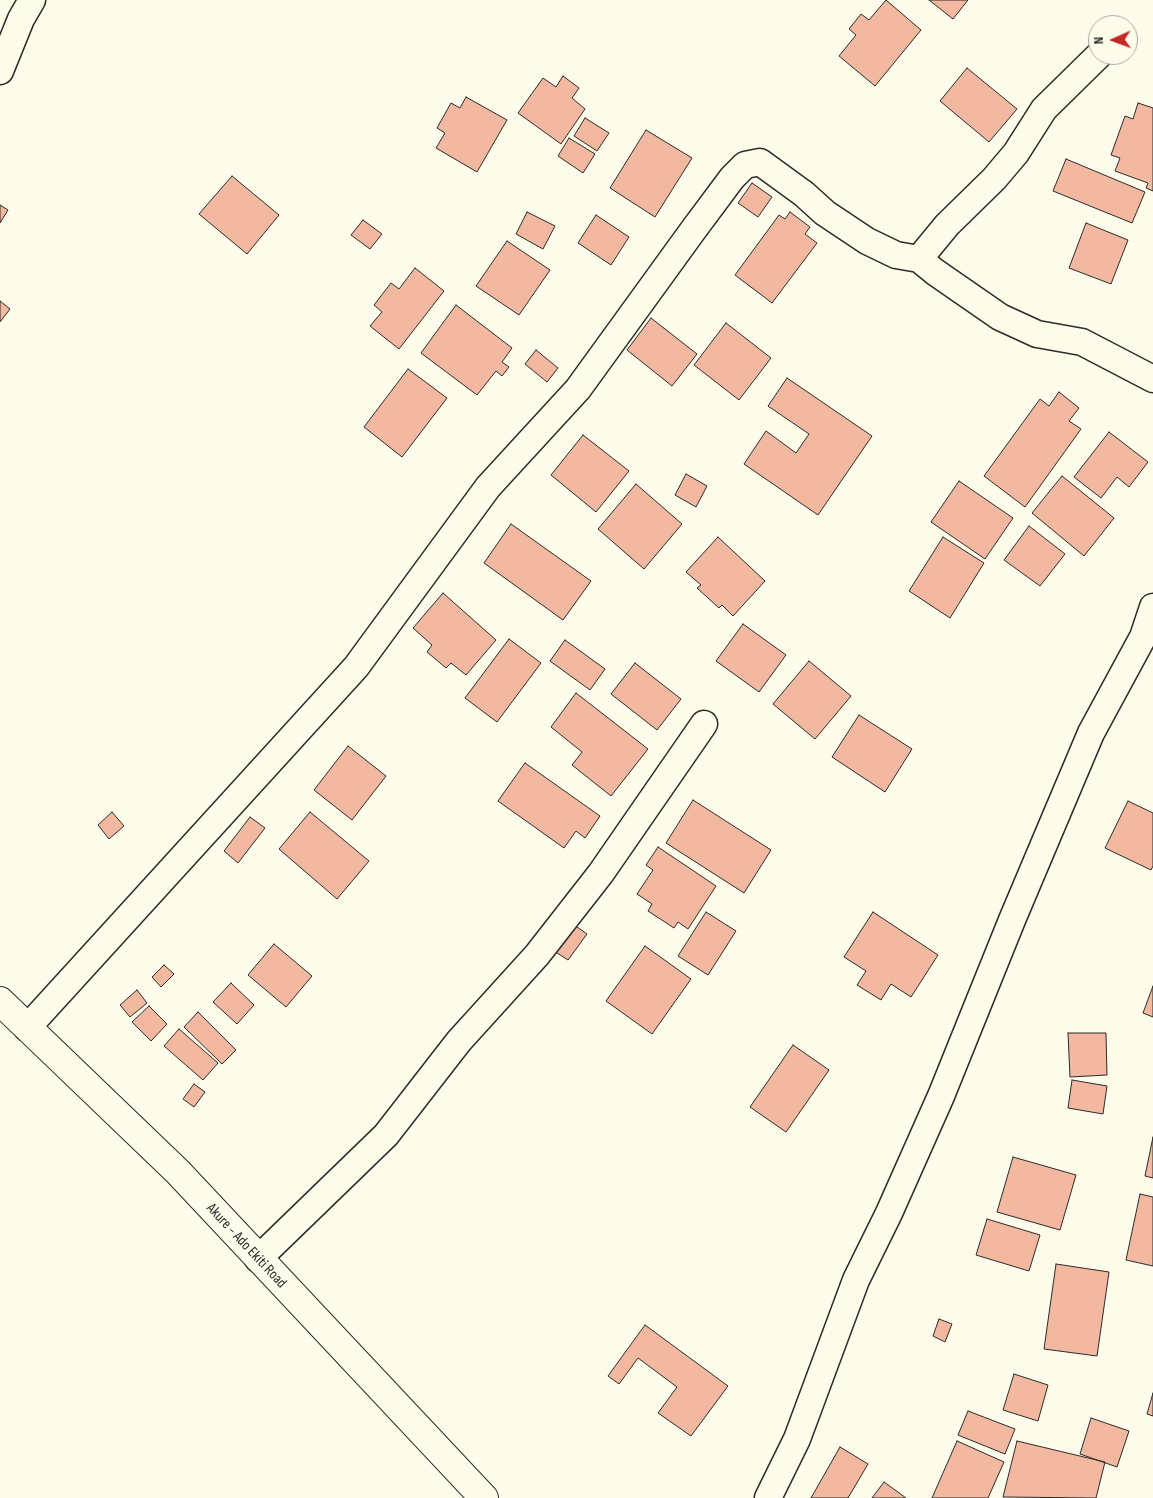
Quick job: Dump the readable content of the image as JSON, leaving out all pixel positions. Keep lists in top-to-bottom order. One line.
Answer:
{"streets":{"main road":["Akure - Ado Ekiti Road"]},"north":"left"}
